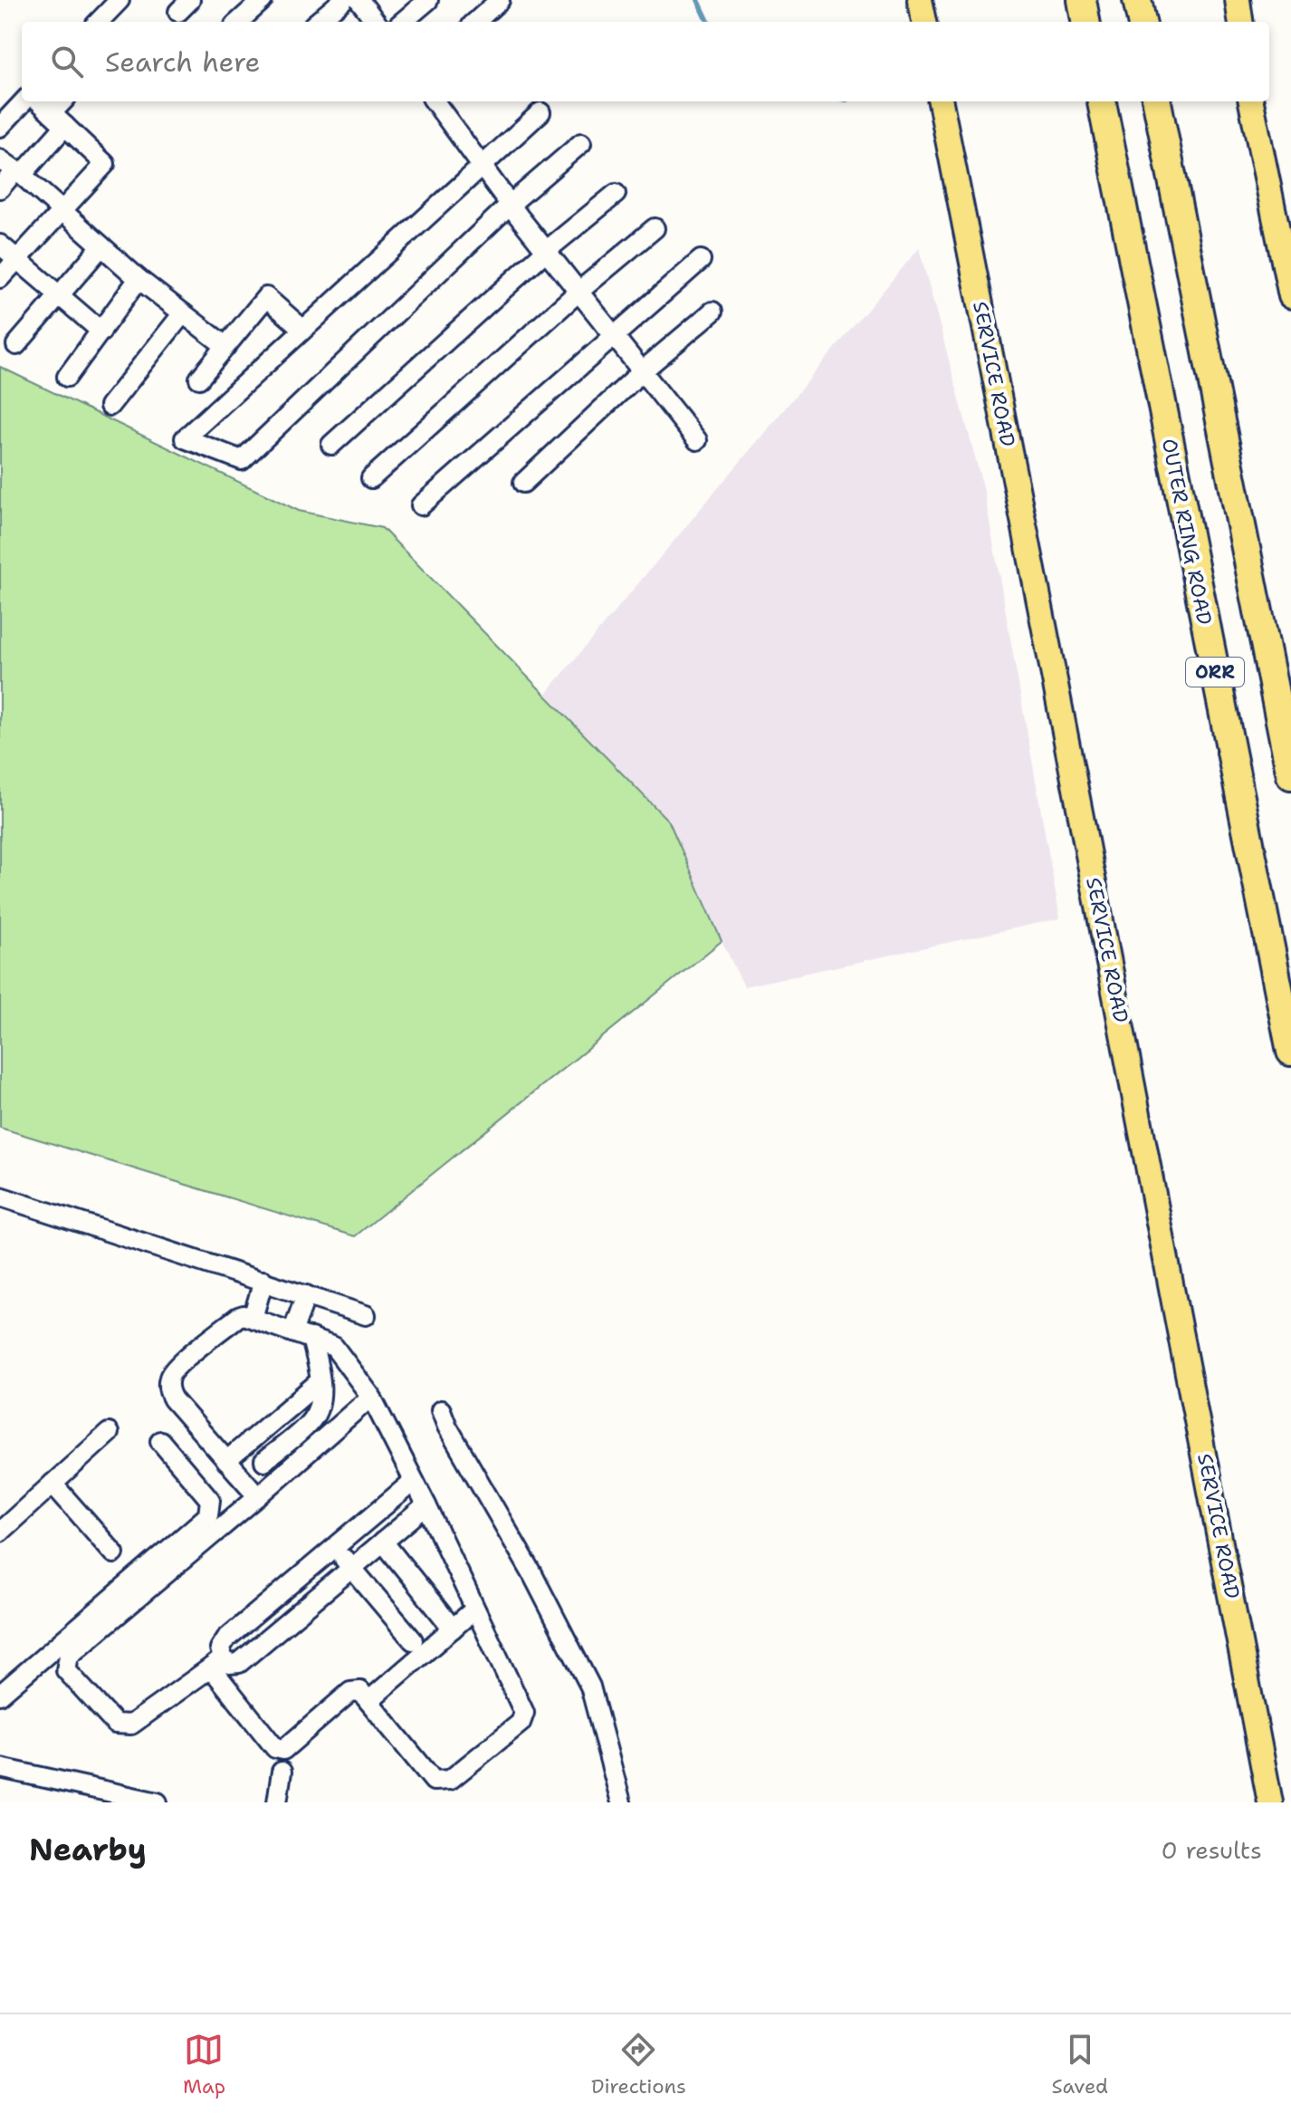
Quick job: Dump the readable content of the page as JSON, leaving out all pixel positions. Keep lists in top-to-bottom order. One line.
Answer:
{"streets":{"highway":["OUTER RING ROAD","ORR"],"main road":["SERVICE ROAD"]},"page":{"search":"Search here","heading":["Nearby","0 results"],"nav":["Map","Directions","Saved"]}}
